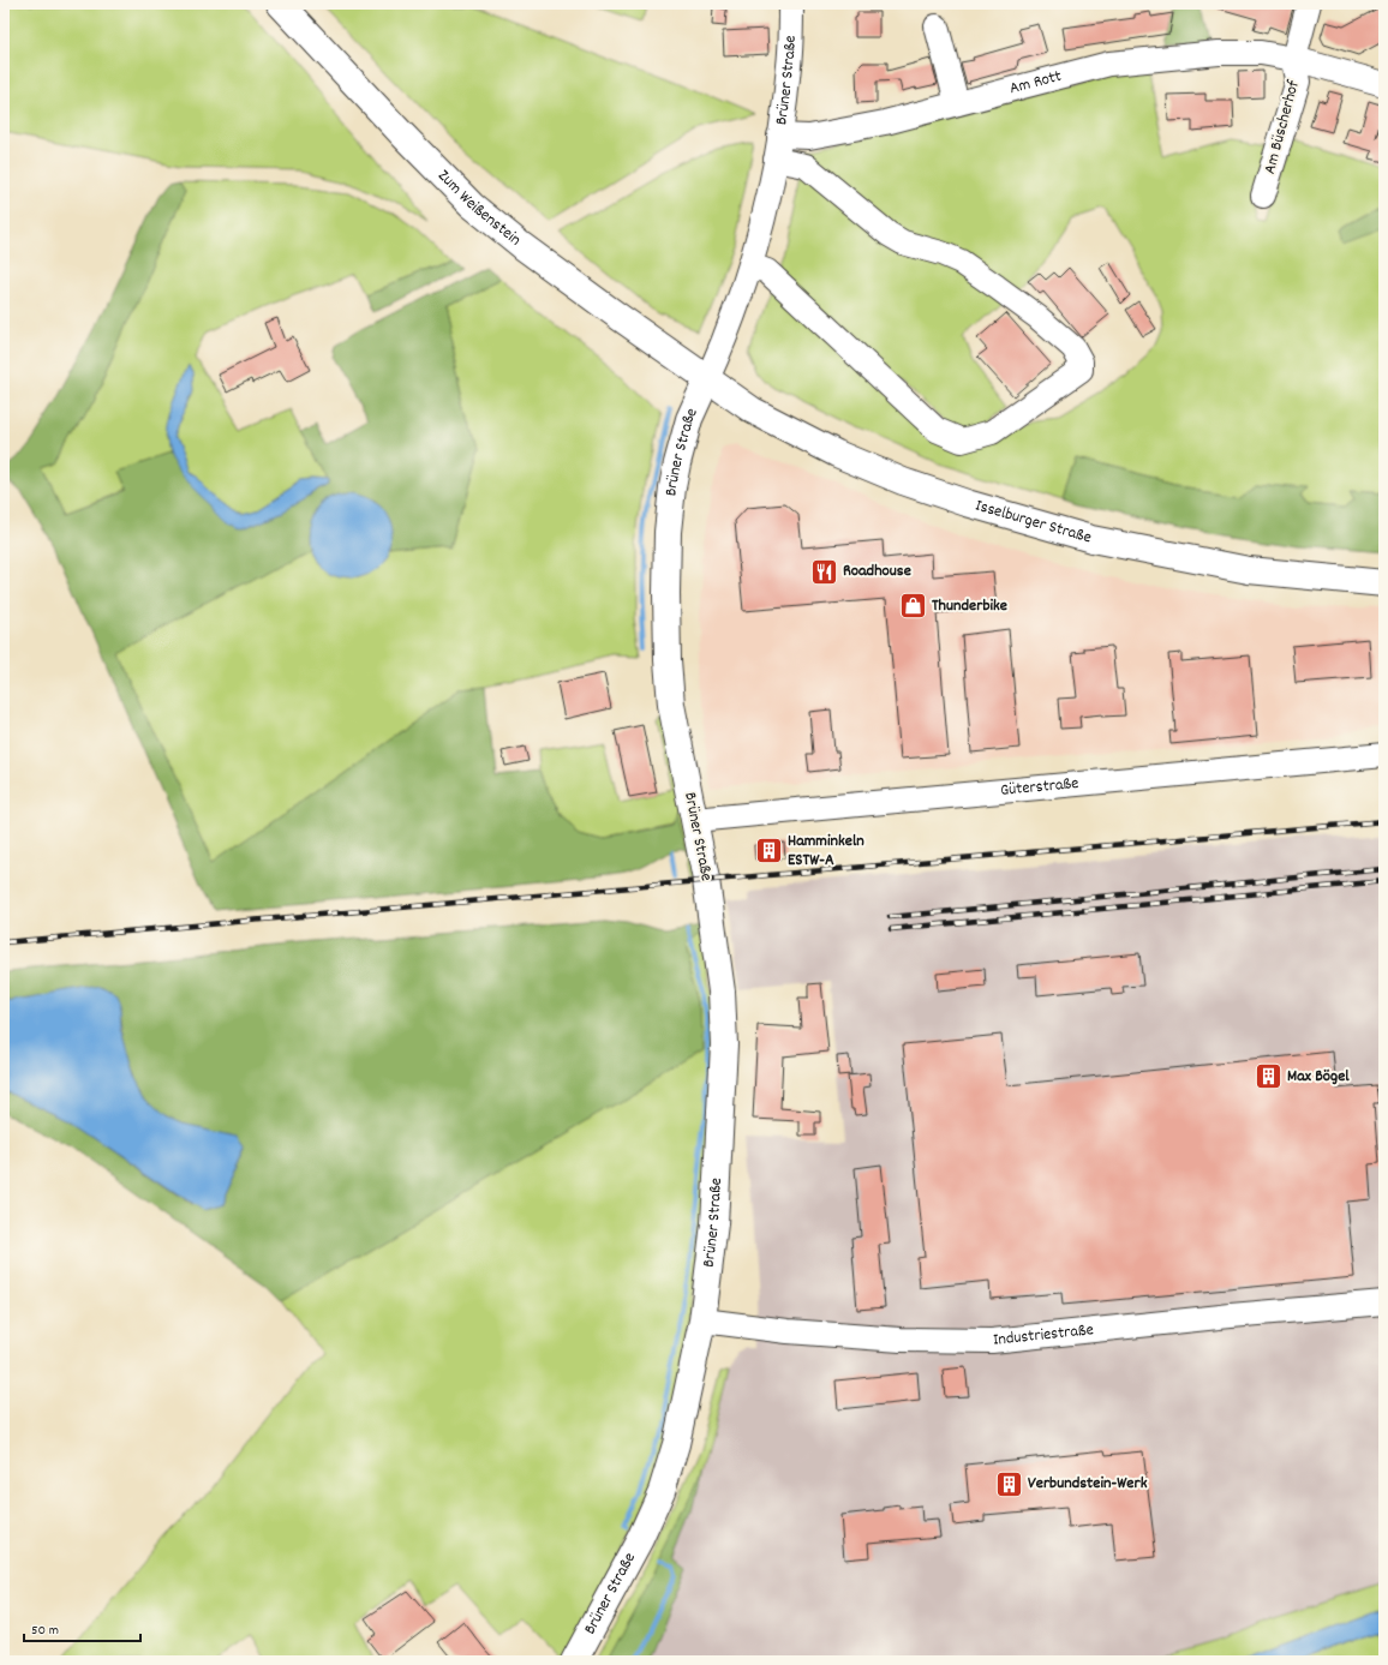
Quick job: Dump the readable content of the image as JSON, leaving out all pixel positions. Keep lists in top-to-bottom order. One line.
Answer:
{"streets":{"main road":["Brüner Straße","Zum Weißenstein","Isselburger Straße"],"street":["Am Rott","Am Büscherhof","Güterstraße","Industriestraße"]},"crossings":[["Brüner Straße","Am Rott"],["Brüner Straße","Zum Weißenstein"],["Brüner Straße","Isselburger Straße"],["Brüner Straße","Güterstraße"],["Brüner Straße","Industriestraße"],["Am Rott","Am Büscherhof"],["Zum Weißenstein","Isselburger Straße"]],"places":{"restaurant":["Roadhouse"],"shop":["Thunderbike"],"building":["Hamminkeln ESTW-A","Max Bögel","Verbundstein-Werk"]},"scale_bar":"50 m"}
